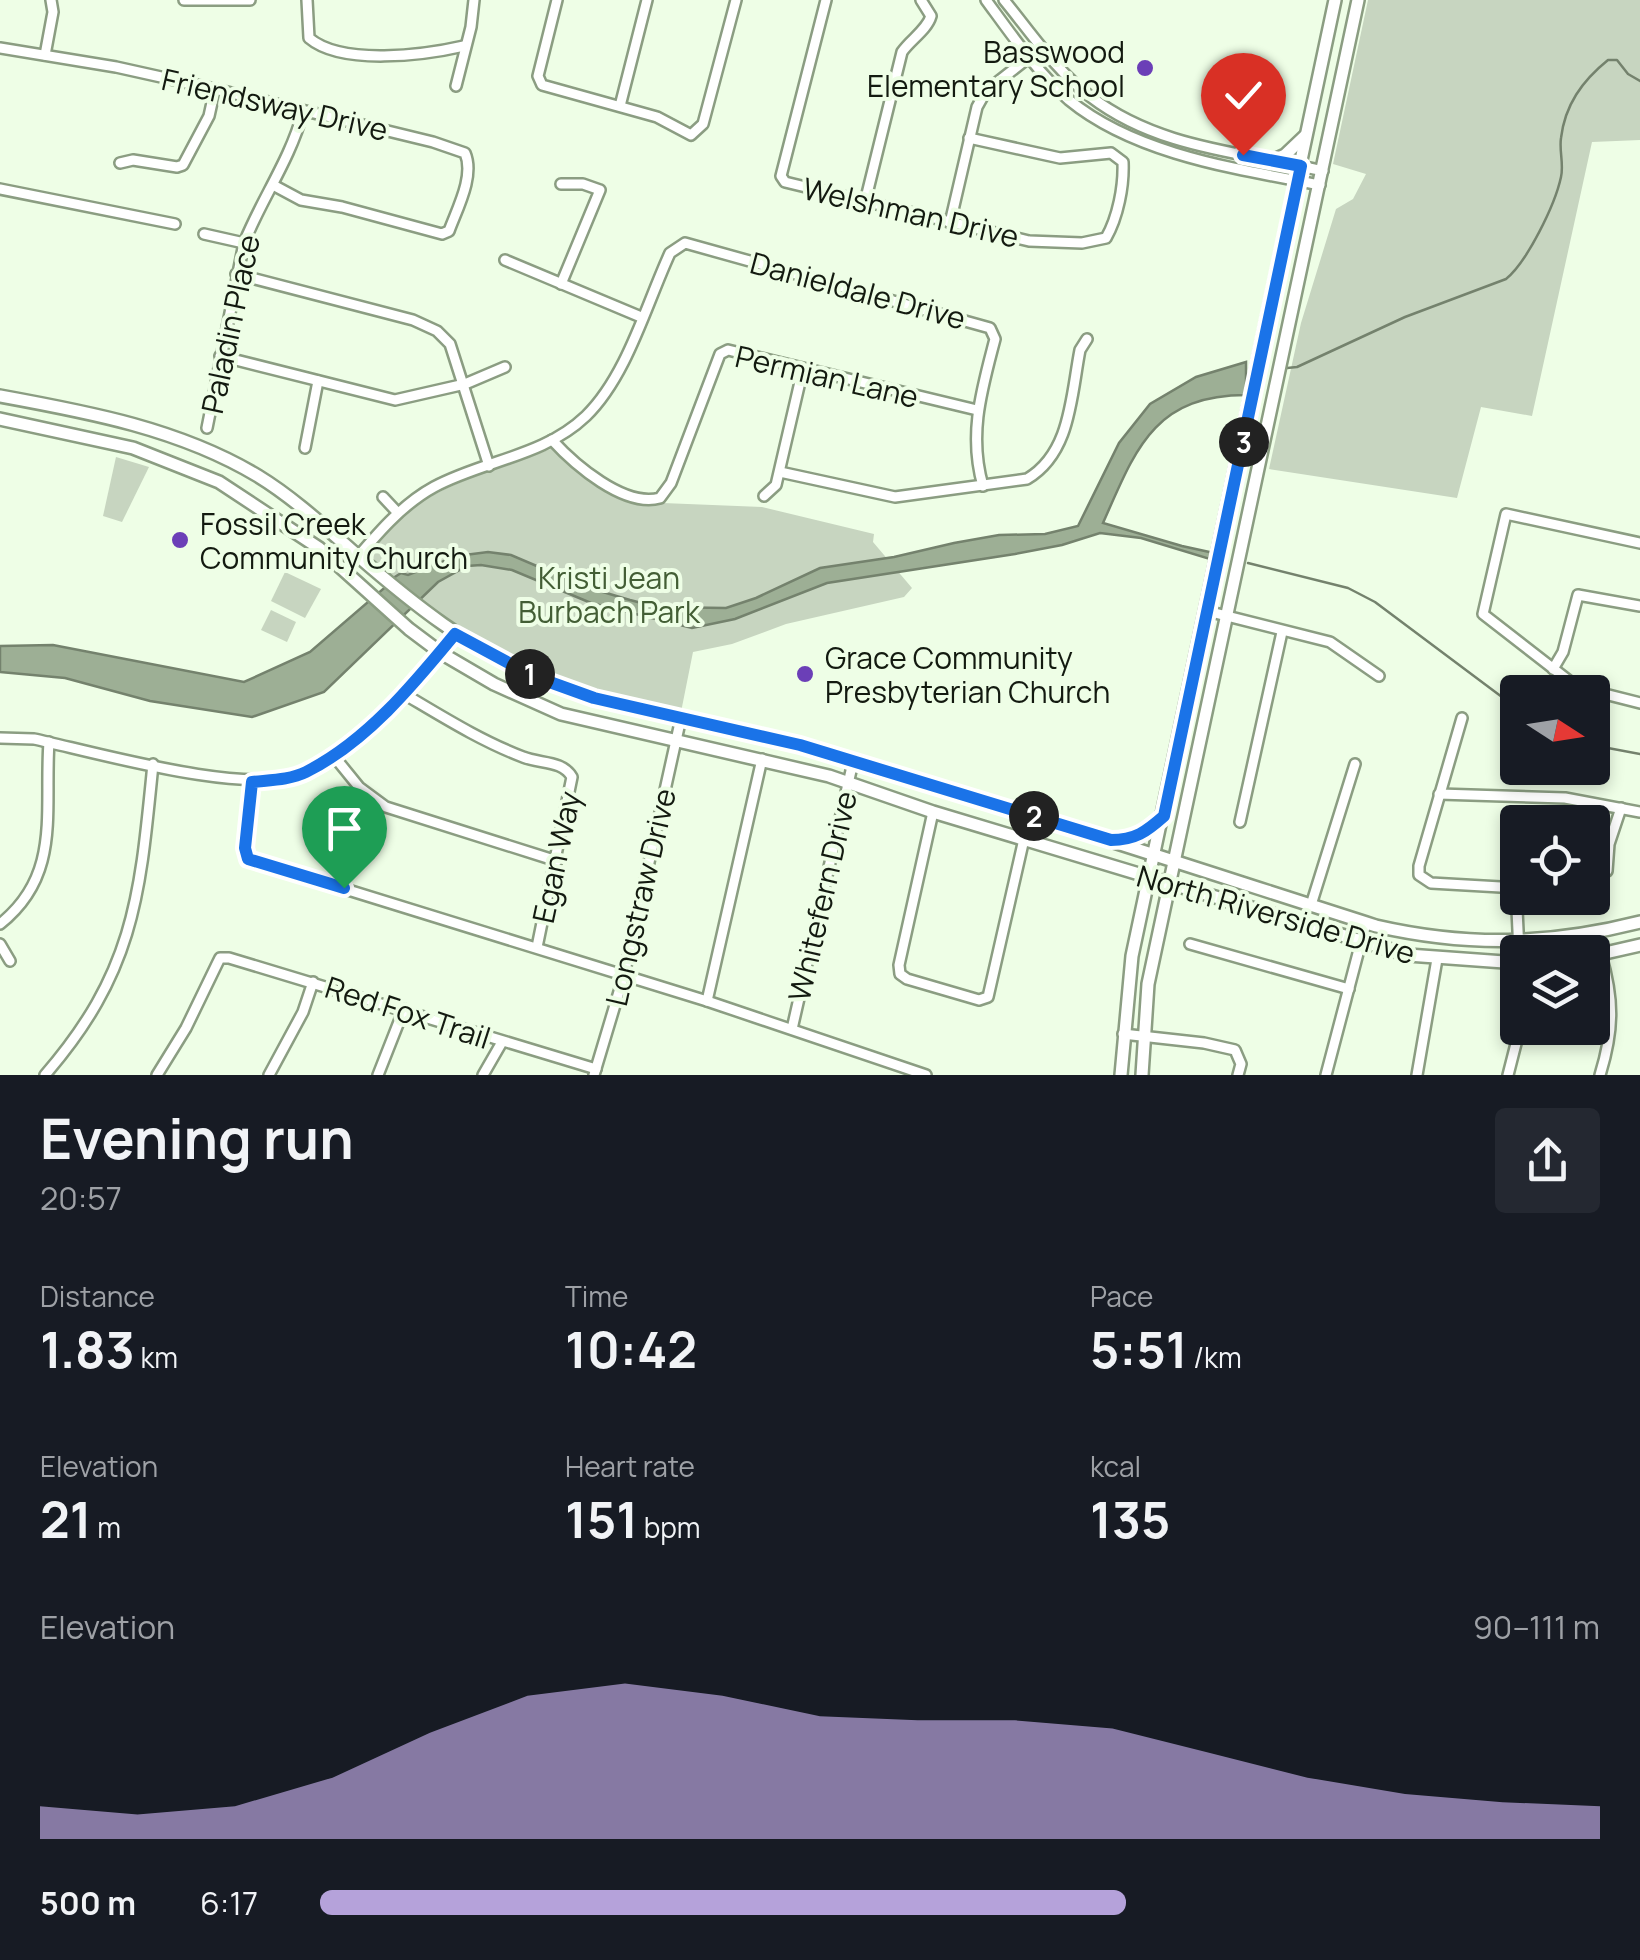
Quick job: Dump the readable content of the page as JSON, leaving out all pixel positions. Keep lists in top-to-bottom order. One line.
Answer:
{"streets":{"main road":["North Riverside Drive"],"street":["Friendsway Drive","Welshman Drive","Danieldale Drive","Paladin Place","Permian Lane","Egan Way","Whitefern Drive","Longstraw Drive","Red Fox Trail"]},"crossings":[["Friendsway Drive","Paladin Place"],["Danieldale Drive","Permian Lane"],["Whitefern Drive","North Riverside Drive"],["Longstraw Drive","North Riverside Drive"],["Longstraw Drive","Red Fox Trail"]],"parks":["Kristi Jean Burbach Park"],"places":["Basswood Elementary School","Fossil Creek Community Church","Grace Community Presbyterian Church"],"north":"right","page":{"pins":["3","1","2"],"heading":["Evening run","20:57"],"stats":[["Distance","1.83 km"],["Time","10:42"],["Pace","5:51 /km"],["Elevation","21 m"],["Heart rate","151 bpm"],["kcal","135"]],"chart":["Elevation","90–111 m"],"list":[{"name":"500 m","note":"6:17"}]}}
